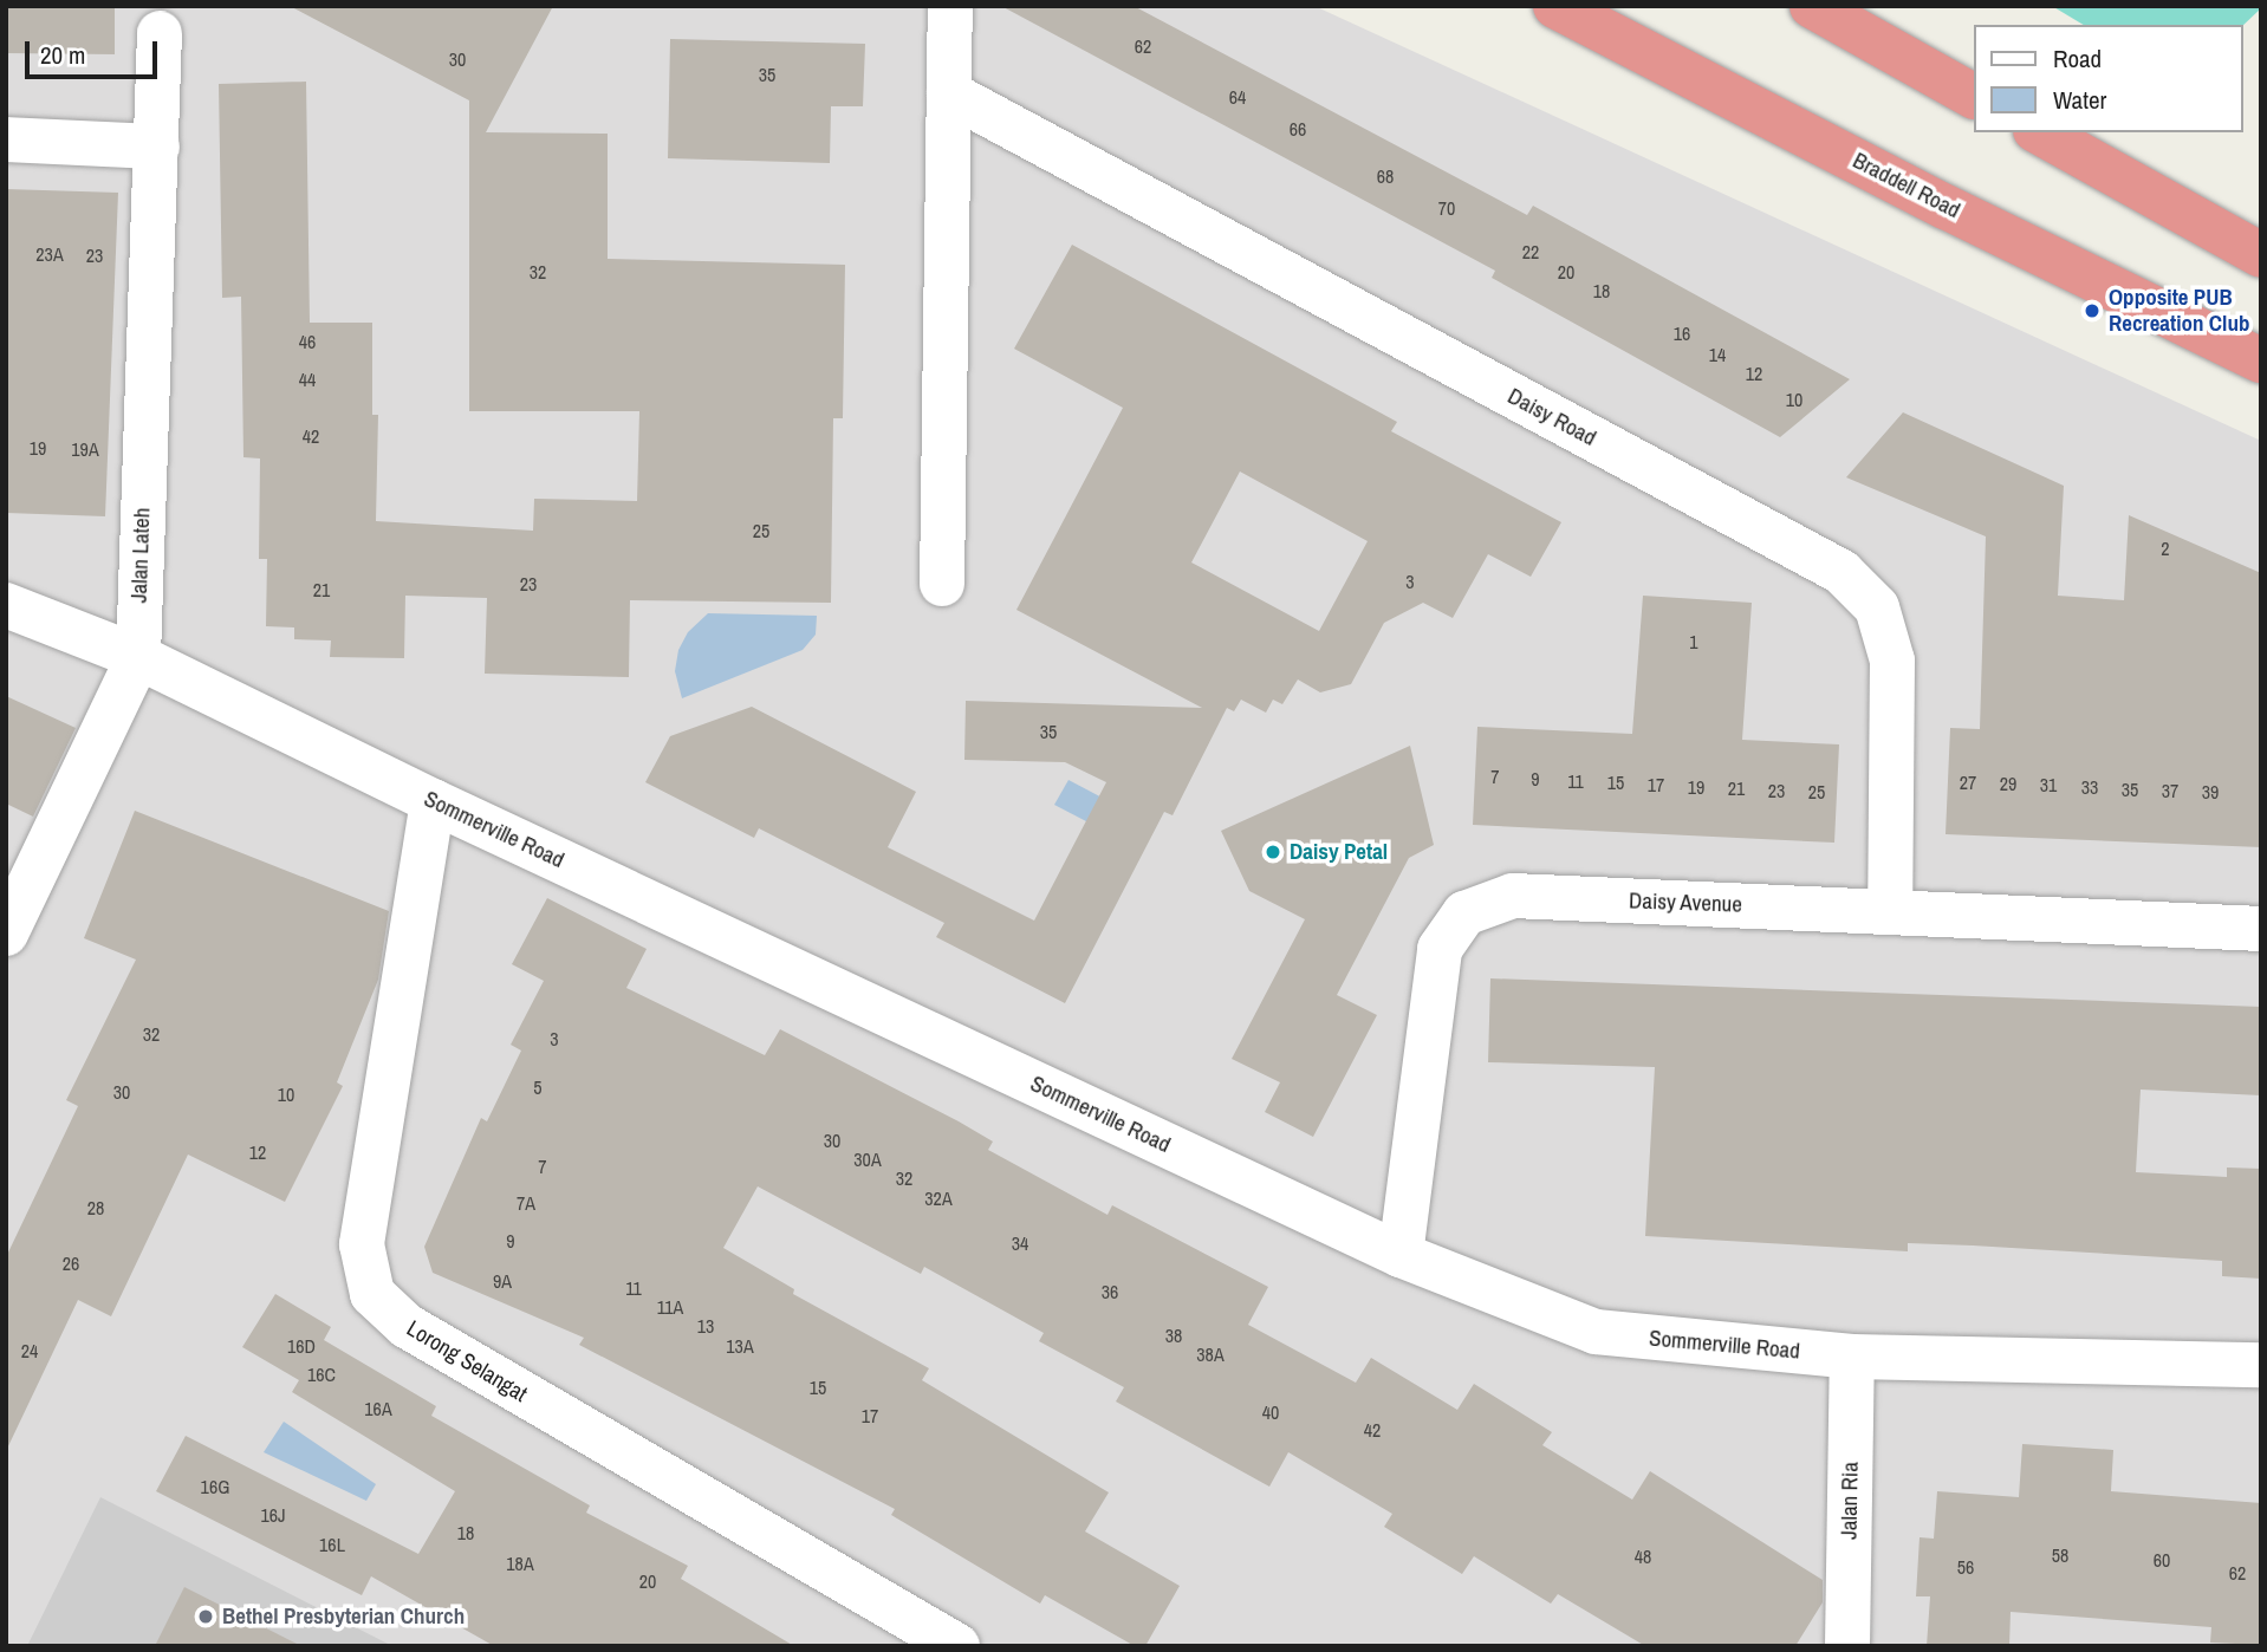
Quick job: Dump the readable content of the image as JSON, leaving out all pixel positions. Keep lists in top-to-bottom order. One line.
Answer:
{"streets":{"highway":["Braddell Road"],"street":["Daisy Road","Jalan Lateh","Sommerville Road","Daisy Avenue","Lorong Selangat","Jalan Ria"]},"crossings":[["Daisy Road","Daisy Avenue"],["Jalan Lateh","Sommerville Road"],["Sommerville Road","Daisy Avenue"],["Sommerville Road","Lorong Selangat"],["Sommerville Road","Jalan Ria"]],"places":["Opposite PUB Recreation Club","Daisy Petal","Bethel Presbyterian Church"],"house_numbers":["62","30","35","64","66","68","70","22","23A","23","32","20","18","16","46","14","12","44","10","42","19","19A","25","2","3","23","21","1","35","7","9","11","15","27","29","17","31","19","33","21","35","23","37","25","39","32","3","5","30","10","30","12","30A","7","32","32A","7A","28","9","34","26","9A","11","36","11A","13","38","16D","13A","24","38A","16C","15","16A","40","17","42","16G","16J","18","16L","58","48","60","18A","56","62","20"],"legend":["Road","Water"],"scale_bar":"20 m"}
